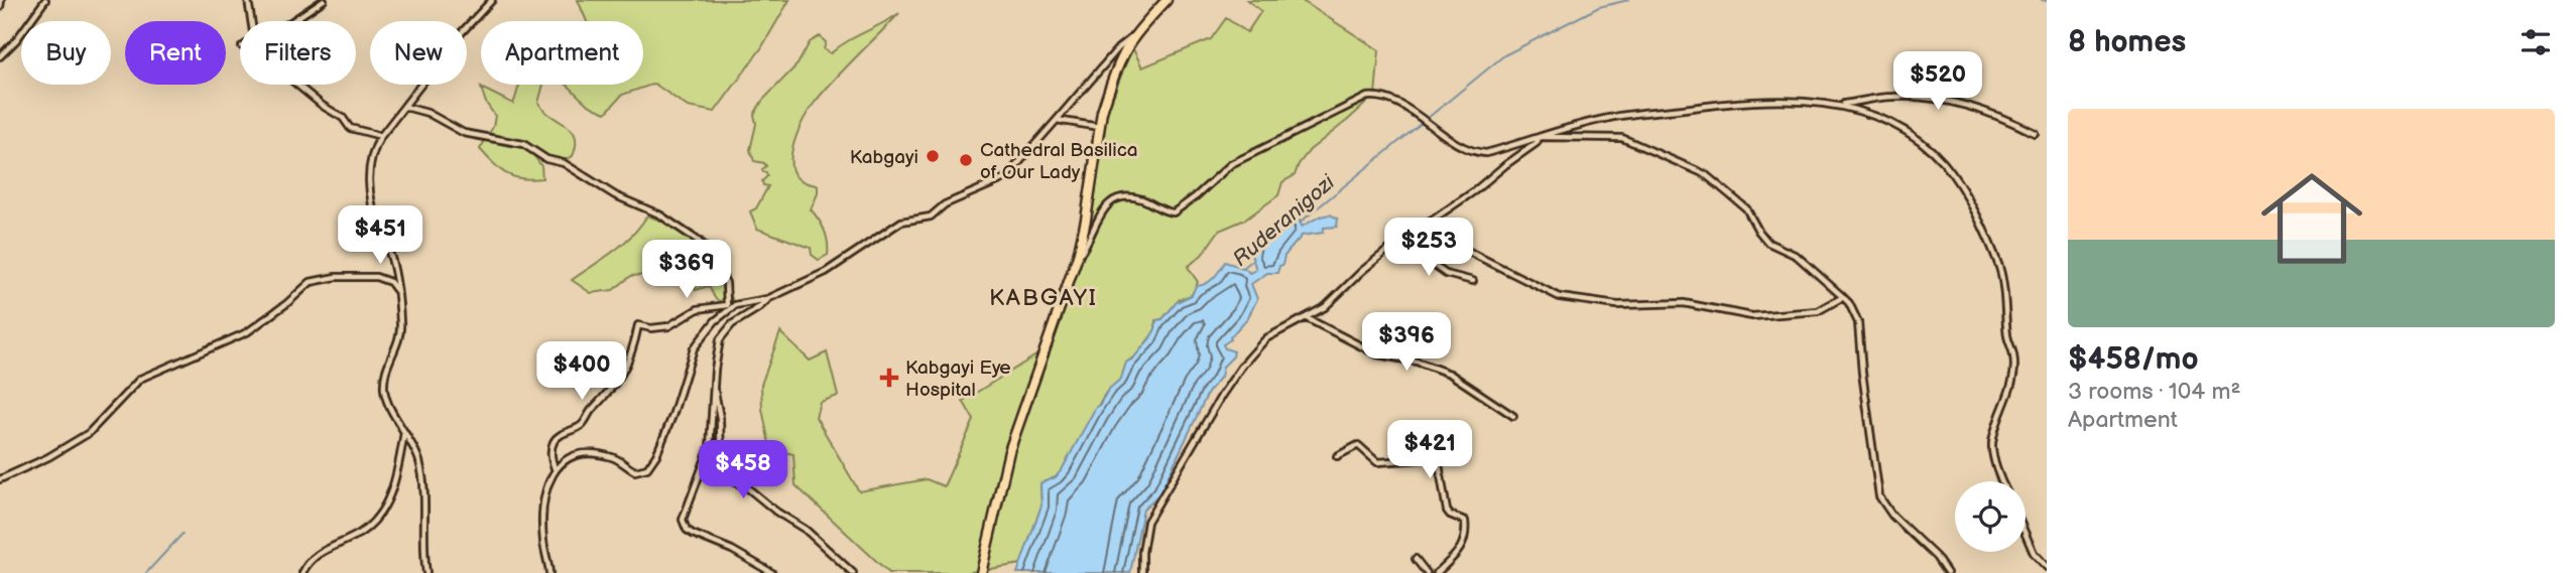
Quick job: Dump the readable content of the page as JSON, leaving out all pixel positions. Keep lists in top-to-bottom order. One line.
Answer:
{"districts":["KABGAYI"],"water":["Ruderanigozi"],"places":{"other":["Kabgayi","Cathedral Basilica of Our Lady"],"health":["Kabgayi Eye Hospital"]},"page":{"heading":"8 homes","chip":["Buy","Rent","Filters","New","Apartment"],"price":["$520","$451","$253","$369","$396","$400","$421","$458"],"list":[{"name":"$458/mo","note":"3 rooms · 104 m² · Apartment"}]}}
